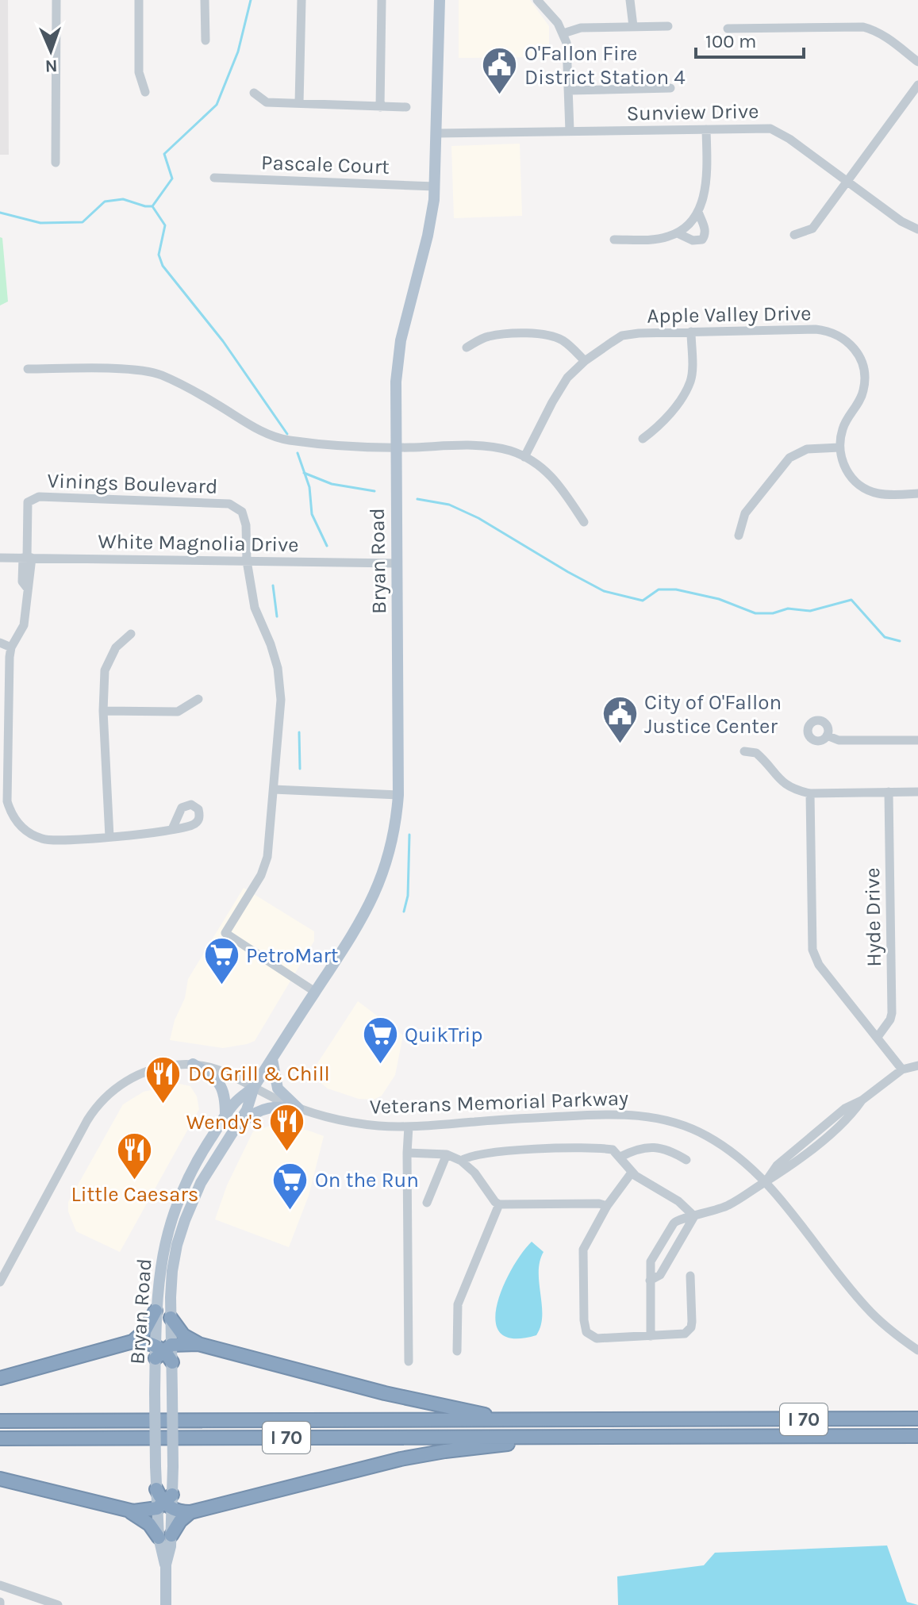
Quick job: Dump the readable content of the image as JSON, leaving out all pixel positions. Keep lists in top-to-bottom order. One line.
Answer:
{"streets":{"highway":["I 70"],"main road":["Bryan Road"],"street":["Sunview Drive","Pascale Court","Apple Valley Drive","Vinings Boulevard","White Magnolia Drive","Hyde Drive","Veterans Memorial Parkway"]},"crossings":[["Sunview Drive","Bryan Road"],["Pascale Court","Bryan Road"],["Vinings Boulevard","White Magnolia Drive"],["White Magnolia Drive","Bryan Road"],["Bryan Road","Veterans Memorial Parkway"]],"places":{"public building":["O'Fallon Fire District Station 4","City of O'Fallon Justice Center"],"supermarket":["PetroMart","QuikTrip","On the Run"],"restaurant":["DQ Grill & Chill","Wendy's","Little Caesars"]},"scale_bar":"100 m","north":"bottom"}
